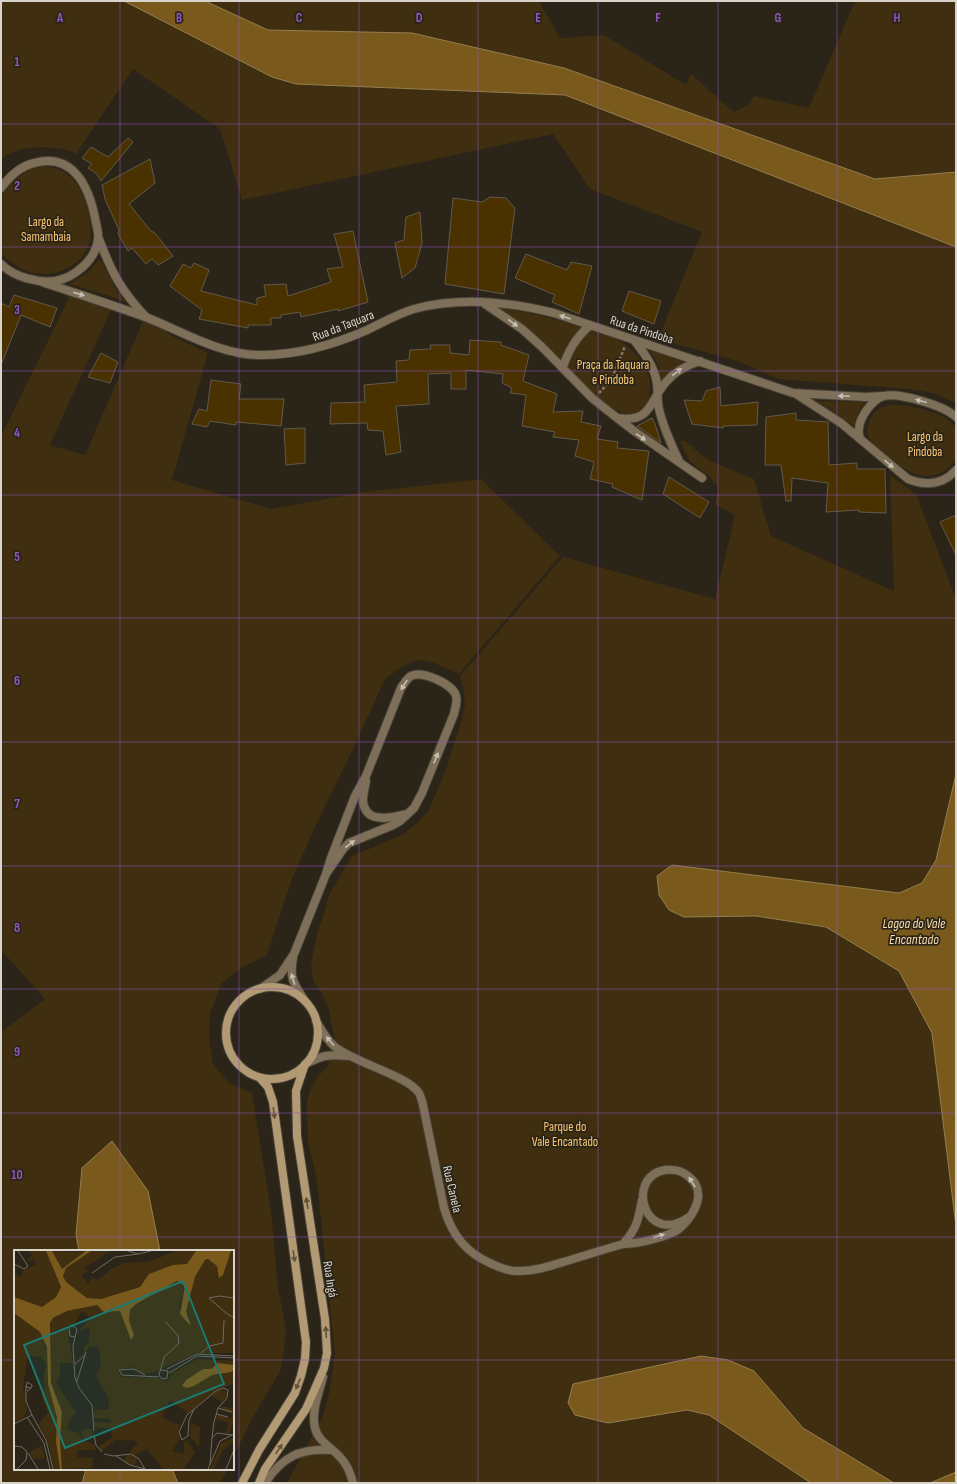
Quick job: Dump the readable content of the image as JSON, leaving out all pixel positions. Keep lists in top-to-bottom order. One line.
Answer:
{"streets":{"street":["Rua da Taquara","Rua da Pindoba","Rua Canela","Rua Ingá"]},"crossings":[["Rua da Taquara","Rua da Pindoba"],["Rua Canela","Rua Ingá"]],"water":["Lagoa do Vale Encantado"],"parks":["Largo da Samambaia","Praça da Taquara e Pindoba","Largo da Pindoba","Parque do Vale Encantado"],"grid":{"columns":["A","B","C","D","E","F","G","H"],"rows":["1","2","3","4","5","6","7","8","9","10"]}}
